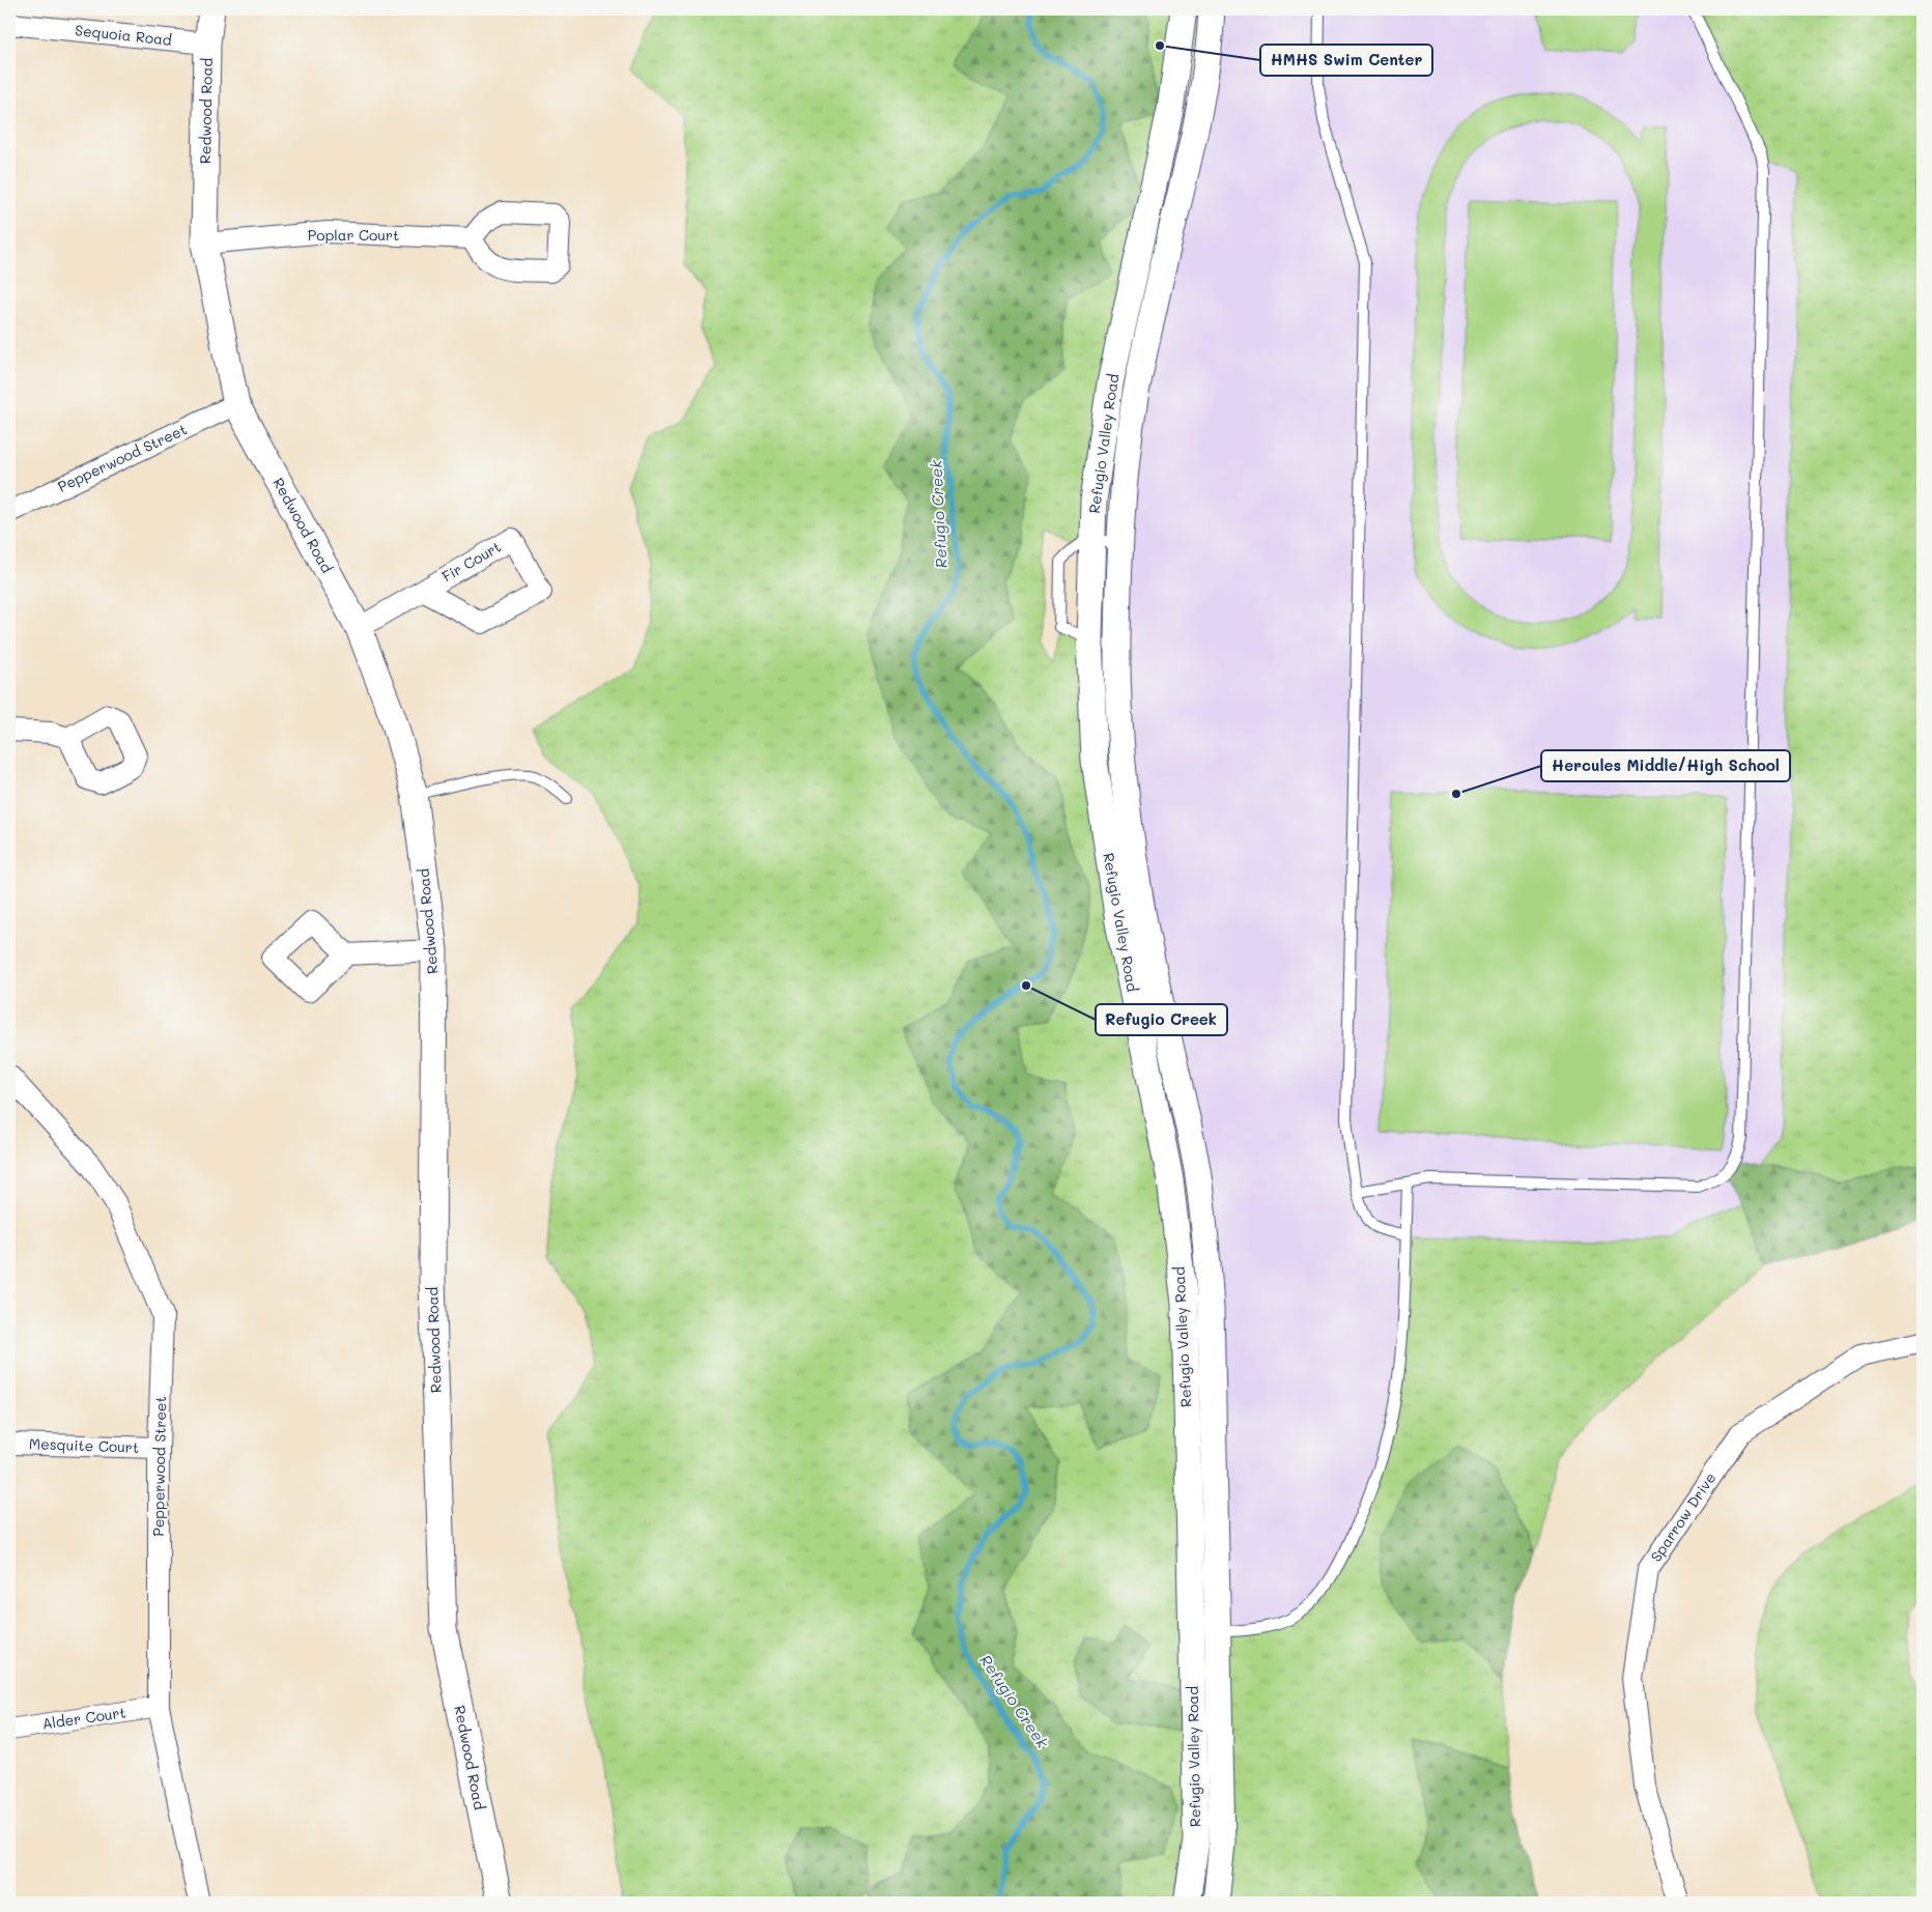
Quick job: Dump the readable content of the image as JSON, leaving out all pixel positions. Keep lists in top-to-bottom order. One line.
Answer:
{"streets":{"street":["Sequoia Road","Redwood Road","Poplar Court","Refugio Valley Road","Pepperwood Street","Fir Court","Mesquite Court","Sparrow Drive","Alder Court"]},"crossings":[["Sequoia Road","Redwood Road"],["Redwood Road","Poplar Court"],["Redwood Road","Pepperwood Street"],["Redwood Road","Fir Court"],["Pepperwood Street","Mesquite Court"],["Pepperwood Street","Alder Court"]],"water":["Refugio Creek"],"places":["HMHS Swim Center","Hercules Middle/High School","Refugio Creek"]}
